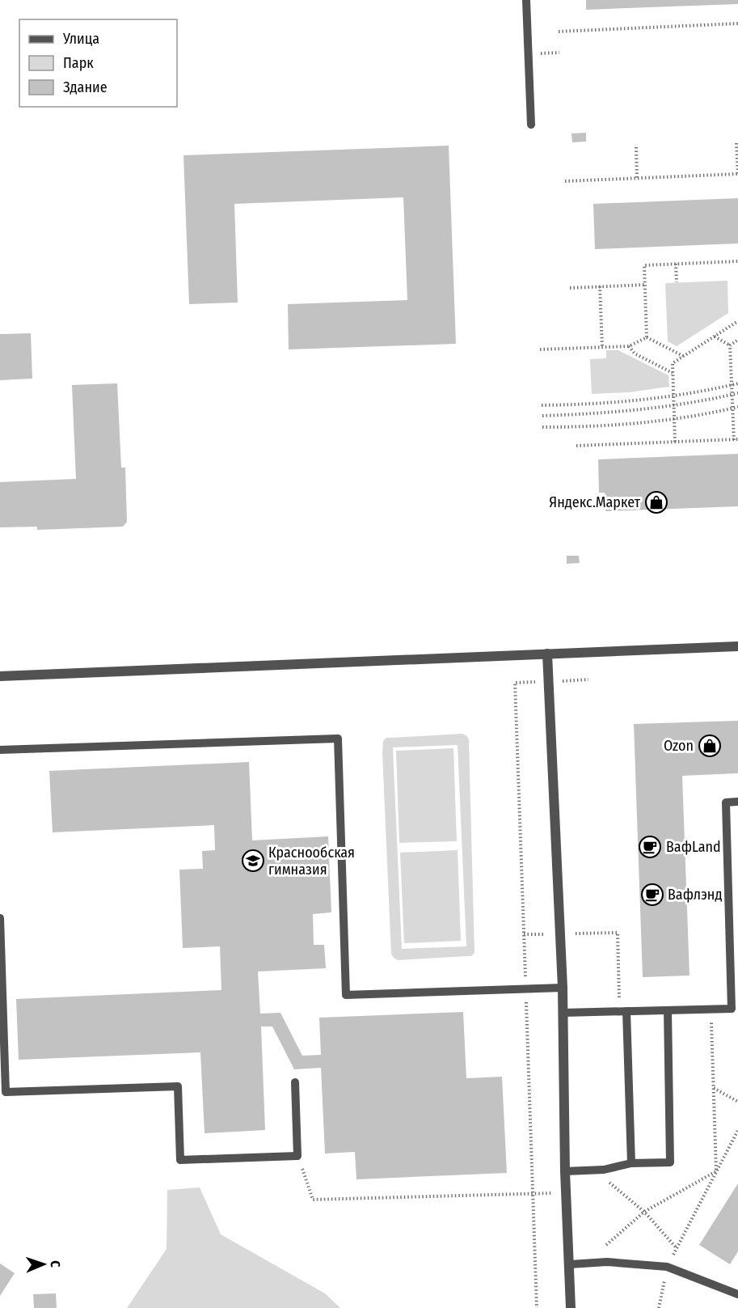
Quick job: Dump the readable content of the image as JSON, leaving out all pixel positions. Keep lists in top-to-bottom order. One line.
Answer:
{"places":{"shop":["Яндекс.Маркет","Ozon"],"cafe":["ВафLand","Вафлэнд"],"school or university":["Краснообская гимназия"]},"legend":["Улица","Парк","Здание"],"north":"right"}
